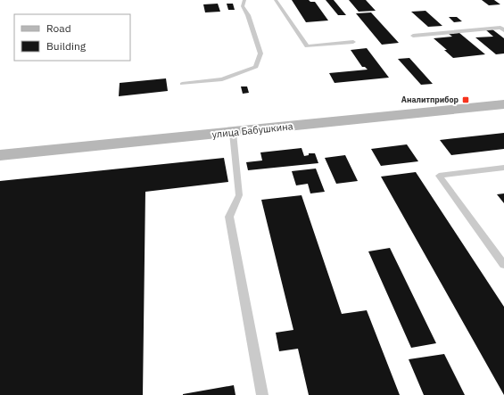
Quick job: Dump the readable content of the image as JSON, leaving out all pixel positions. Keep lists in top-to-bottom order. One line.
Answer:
{"streets":{"main road":["улица Бабушкина"]},"places":{"transit":["Аналитприбор"]},"legend":["Road","Building"]}
